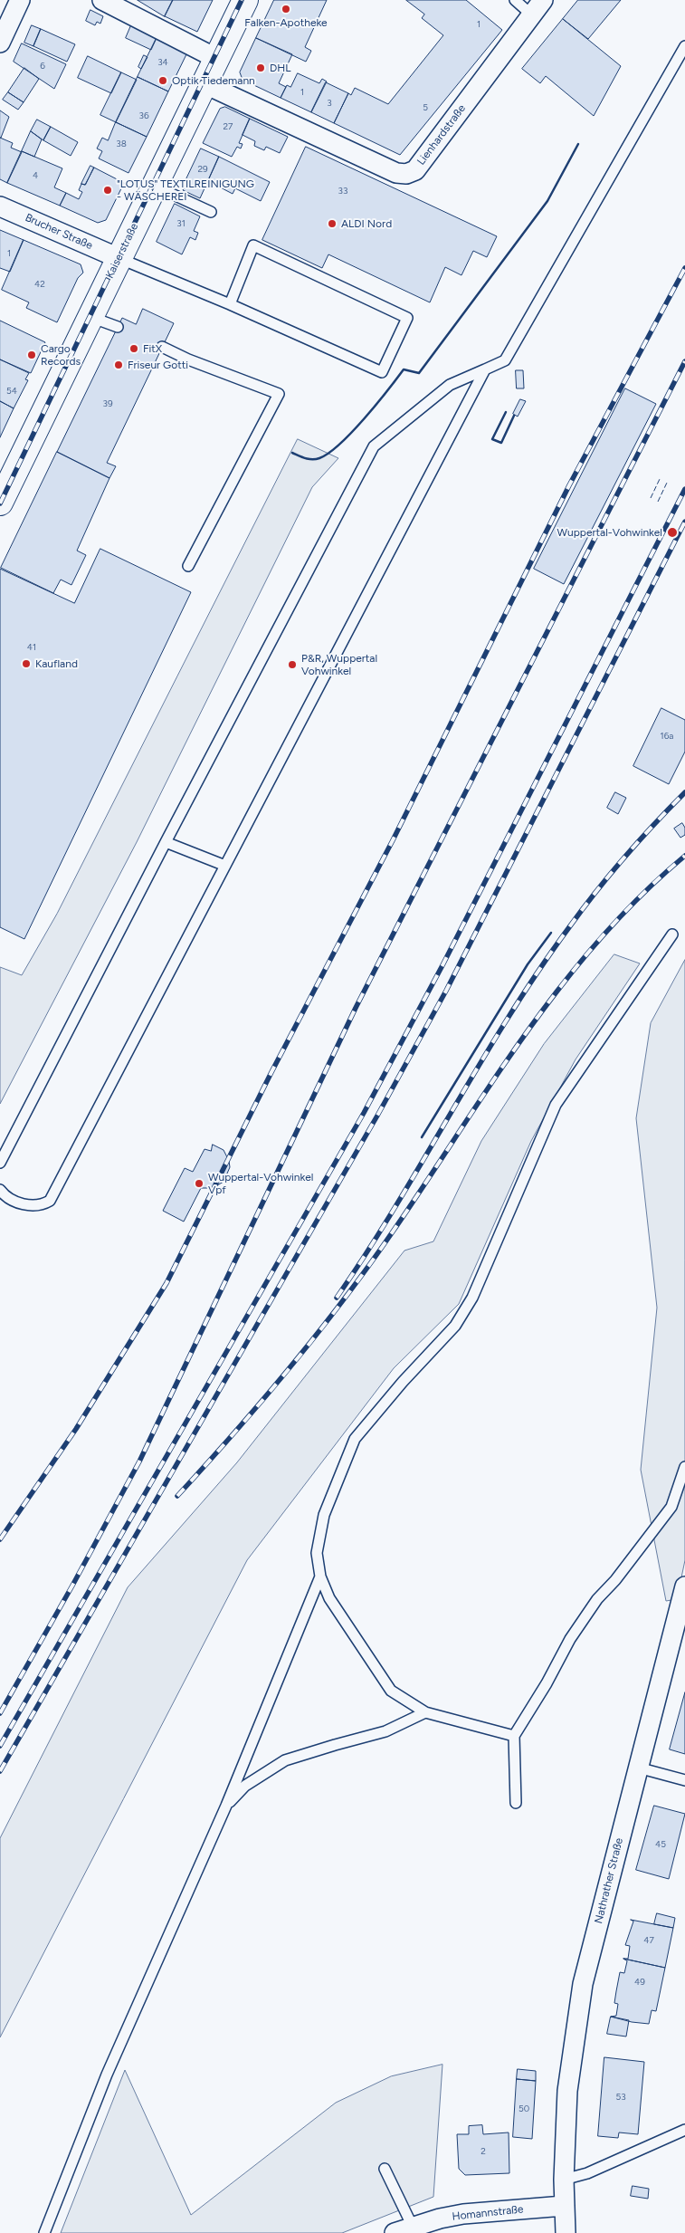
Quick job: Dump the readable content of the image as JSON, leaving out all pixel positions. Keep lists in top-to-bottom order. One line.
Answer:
{"streets":{"main road":["Kaiserstraße"],"street":["Lienhardstraße","Brucher Straße","Nathrather Straße","Homannstraße"]},"crossings":[["Lienhardstraße","Kaiserstraße"],["Brucher Straße","Kaiserstraße"],["Nathrather Straße","Homannstraße"]],"places":["Falken-Apotheke","DHL","Optik Tiedemann","\"LOTUS\" TEXTILREINIGUNG - WÄSCHEREI","ALDI Nord","FitX","Cargo Records","Friseur Gotti","Wuppertal-Vohwinkel","Kaufland","P&R, Wuppertal Vohwinkel","Wuppertal-Vohwinkel Vpf"],"house_numbers":["1","34","6","1","3","5","36","27","38","29","4","33","31","1","42","54","39","41","16a","45","47","49","53","50","2"]}
